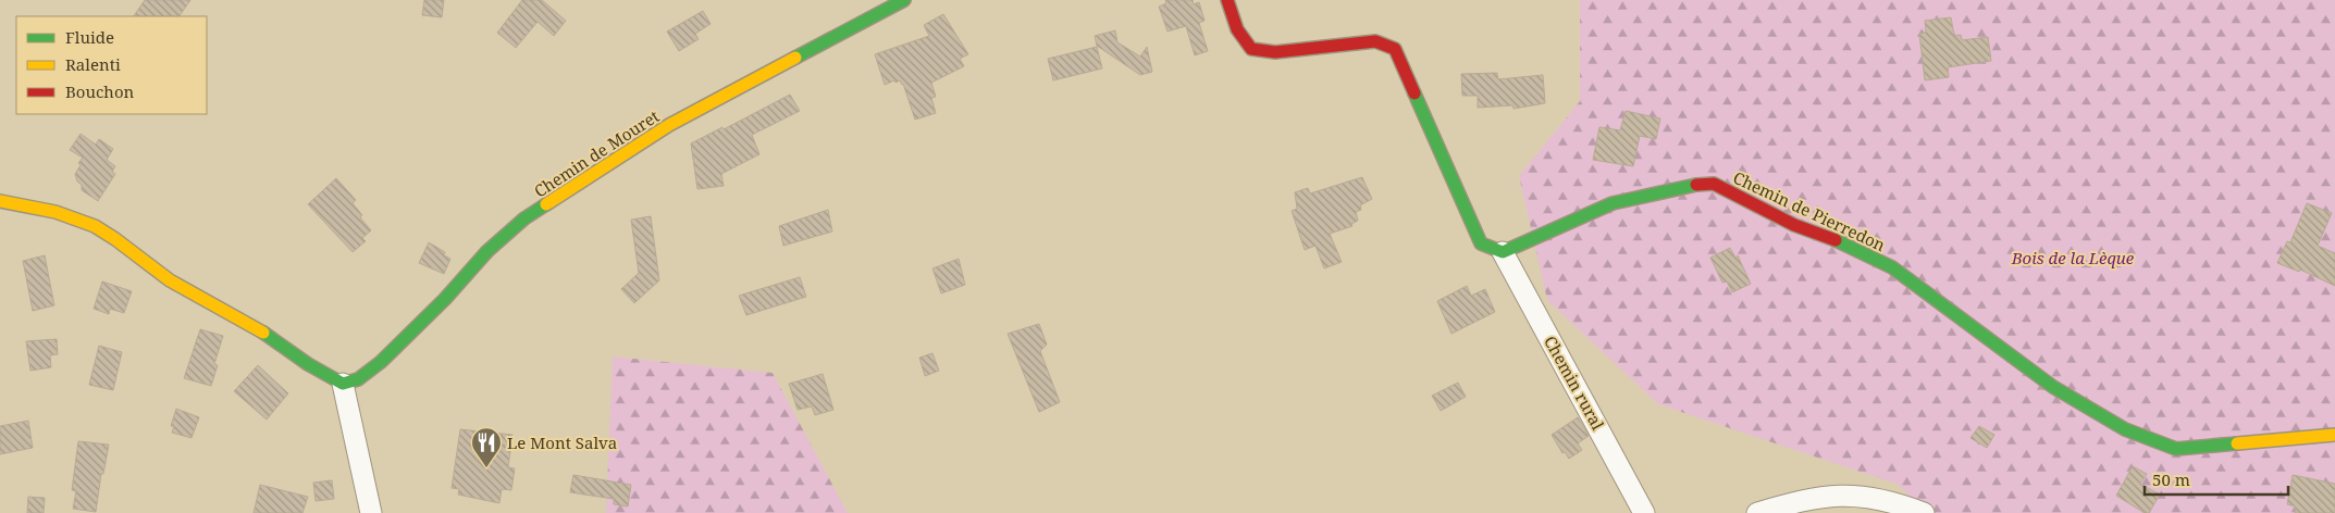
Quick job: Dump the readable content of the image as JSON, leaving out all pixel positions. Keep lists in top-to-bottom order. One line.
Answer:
{"streets":{"street":["Chemin de Mouret","Chemin de Pierredon","Chemin rural"]},"crossings":[["Chemin de Pierredon","Chemin rural"]],"parks":["Bois de la Lèque"],"places":{"restaurant":["Le Mont Salva"]},"legend":["Fluide","Ralenti","Bouchon"],"scale_bar":"50 m"}
